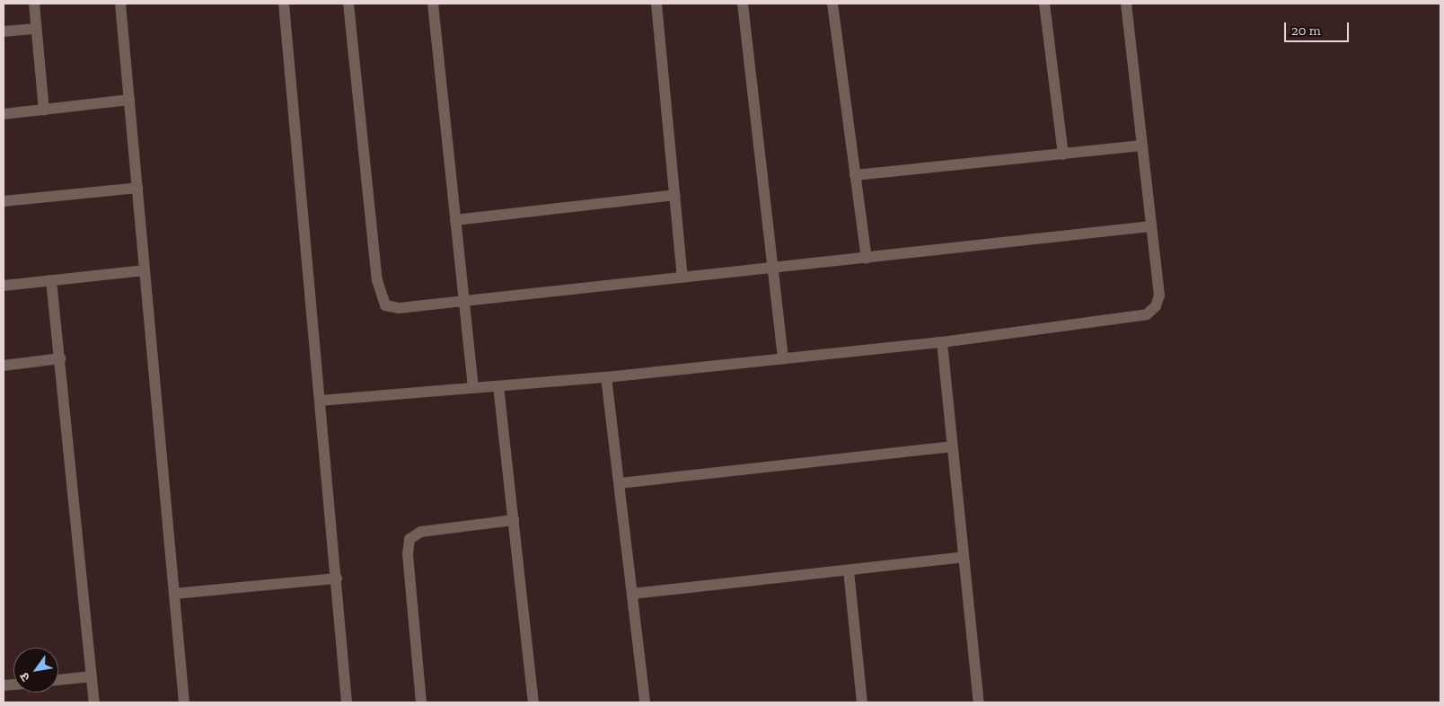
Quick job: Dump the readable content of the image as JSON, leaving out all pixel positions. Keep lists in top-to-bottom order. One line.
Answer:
{"scale_bar":"20 m","north":"bottom left"}
